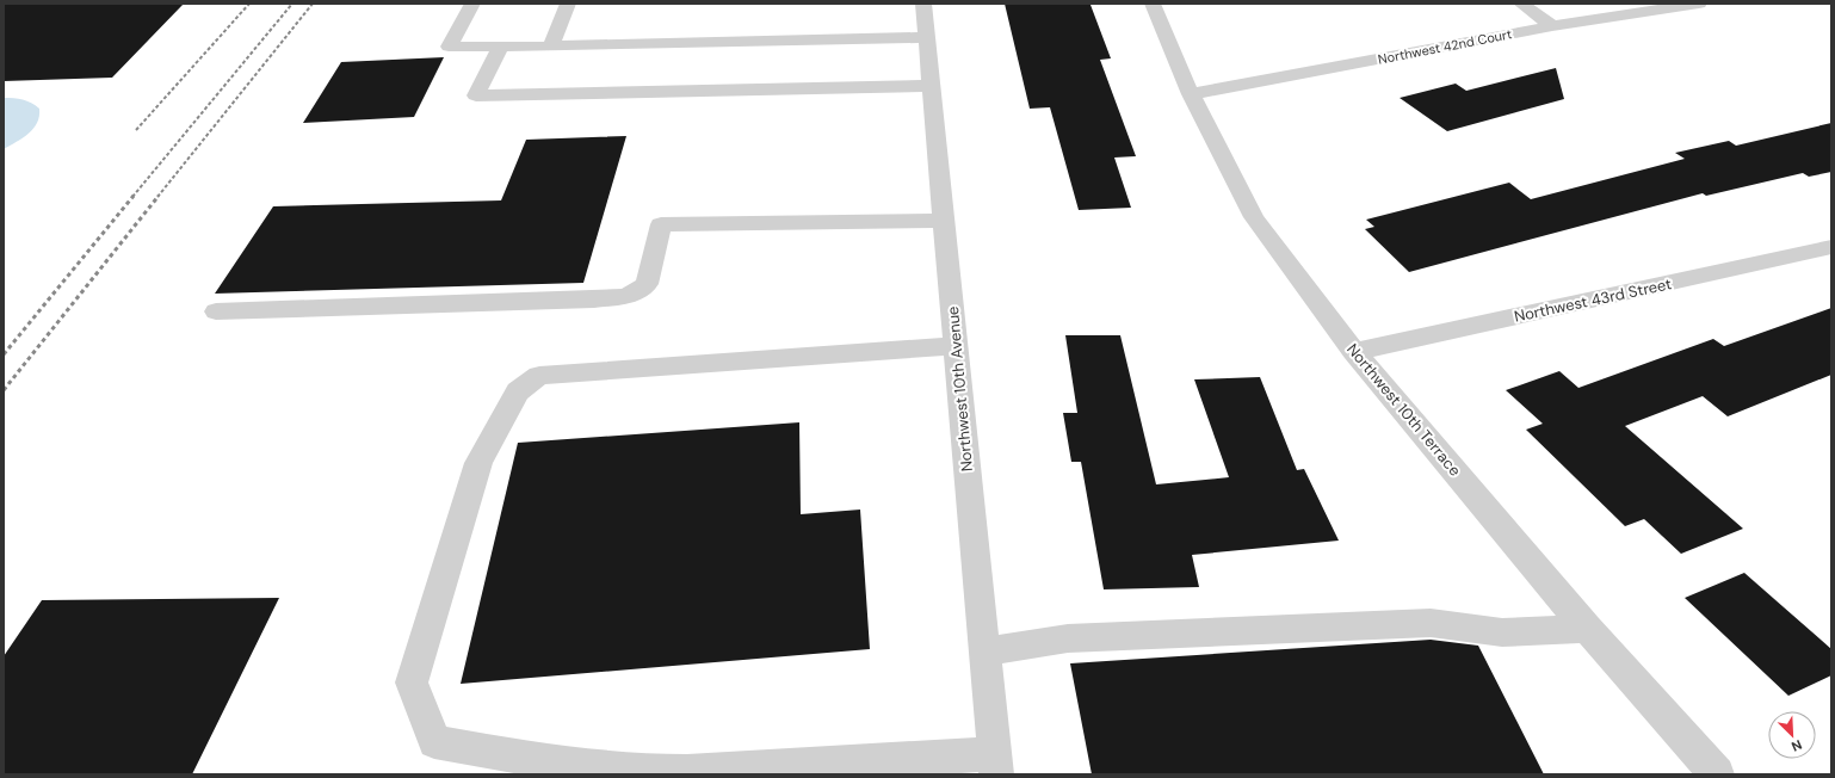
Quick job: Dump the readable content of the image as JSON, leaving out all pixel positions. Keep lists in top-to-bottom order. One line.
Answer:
{"streets":{"street":["Northwest 42nd Court","Northwest 43rd Street","Northwest 10th Avenue","Northwest 10th Terrace"]},"crossings":[["Northwest 42nd Court","Northwest 10th Terrace"],["Northwest 43rd Street","Northwest 10th Terrace"]],"north":"bottom right"}
